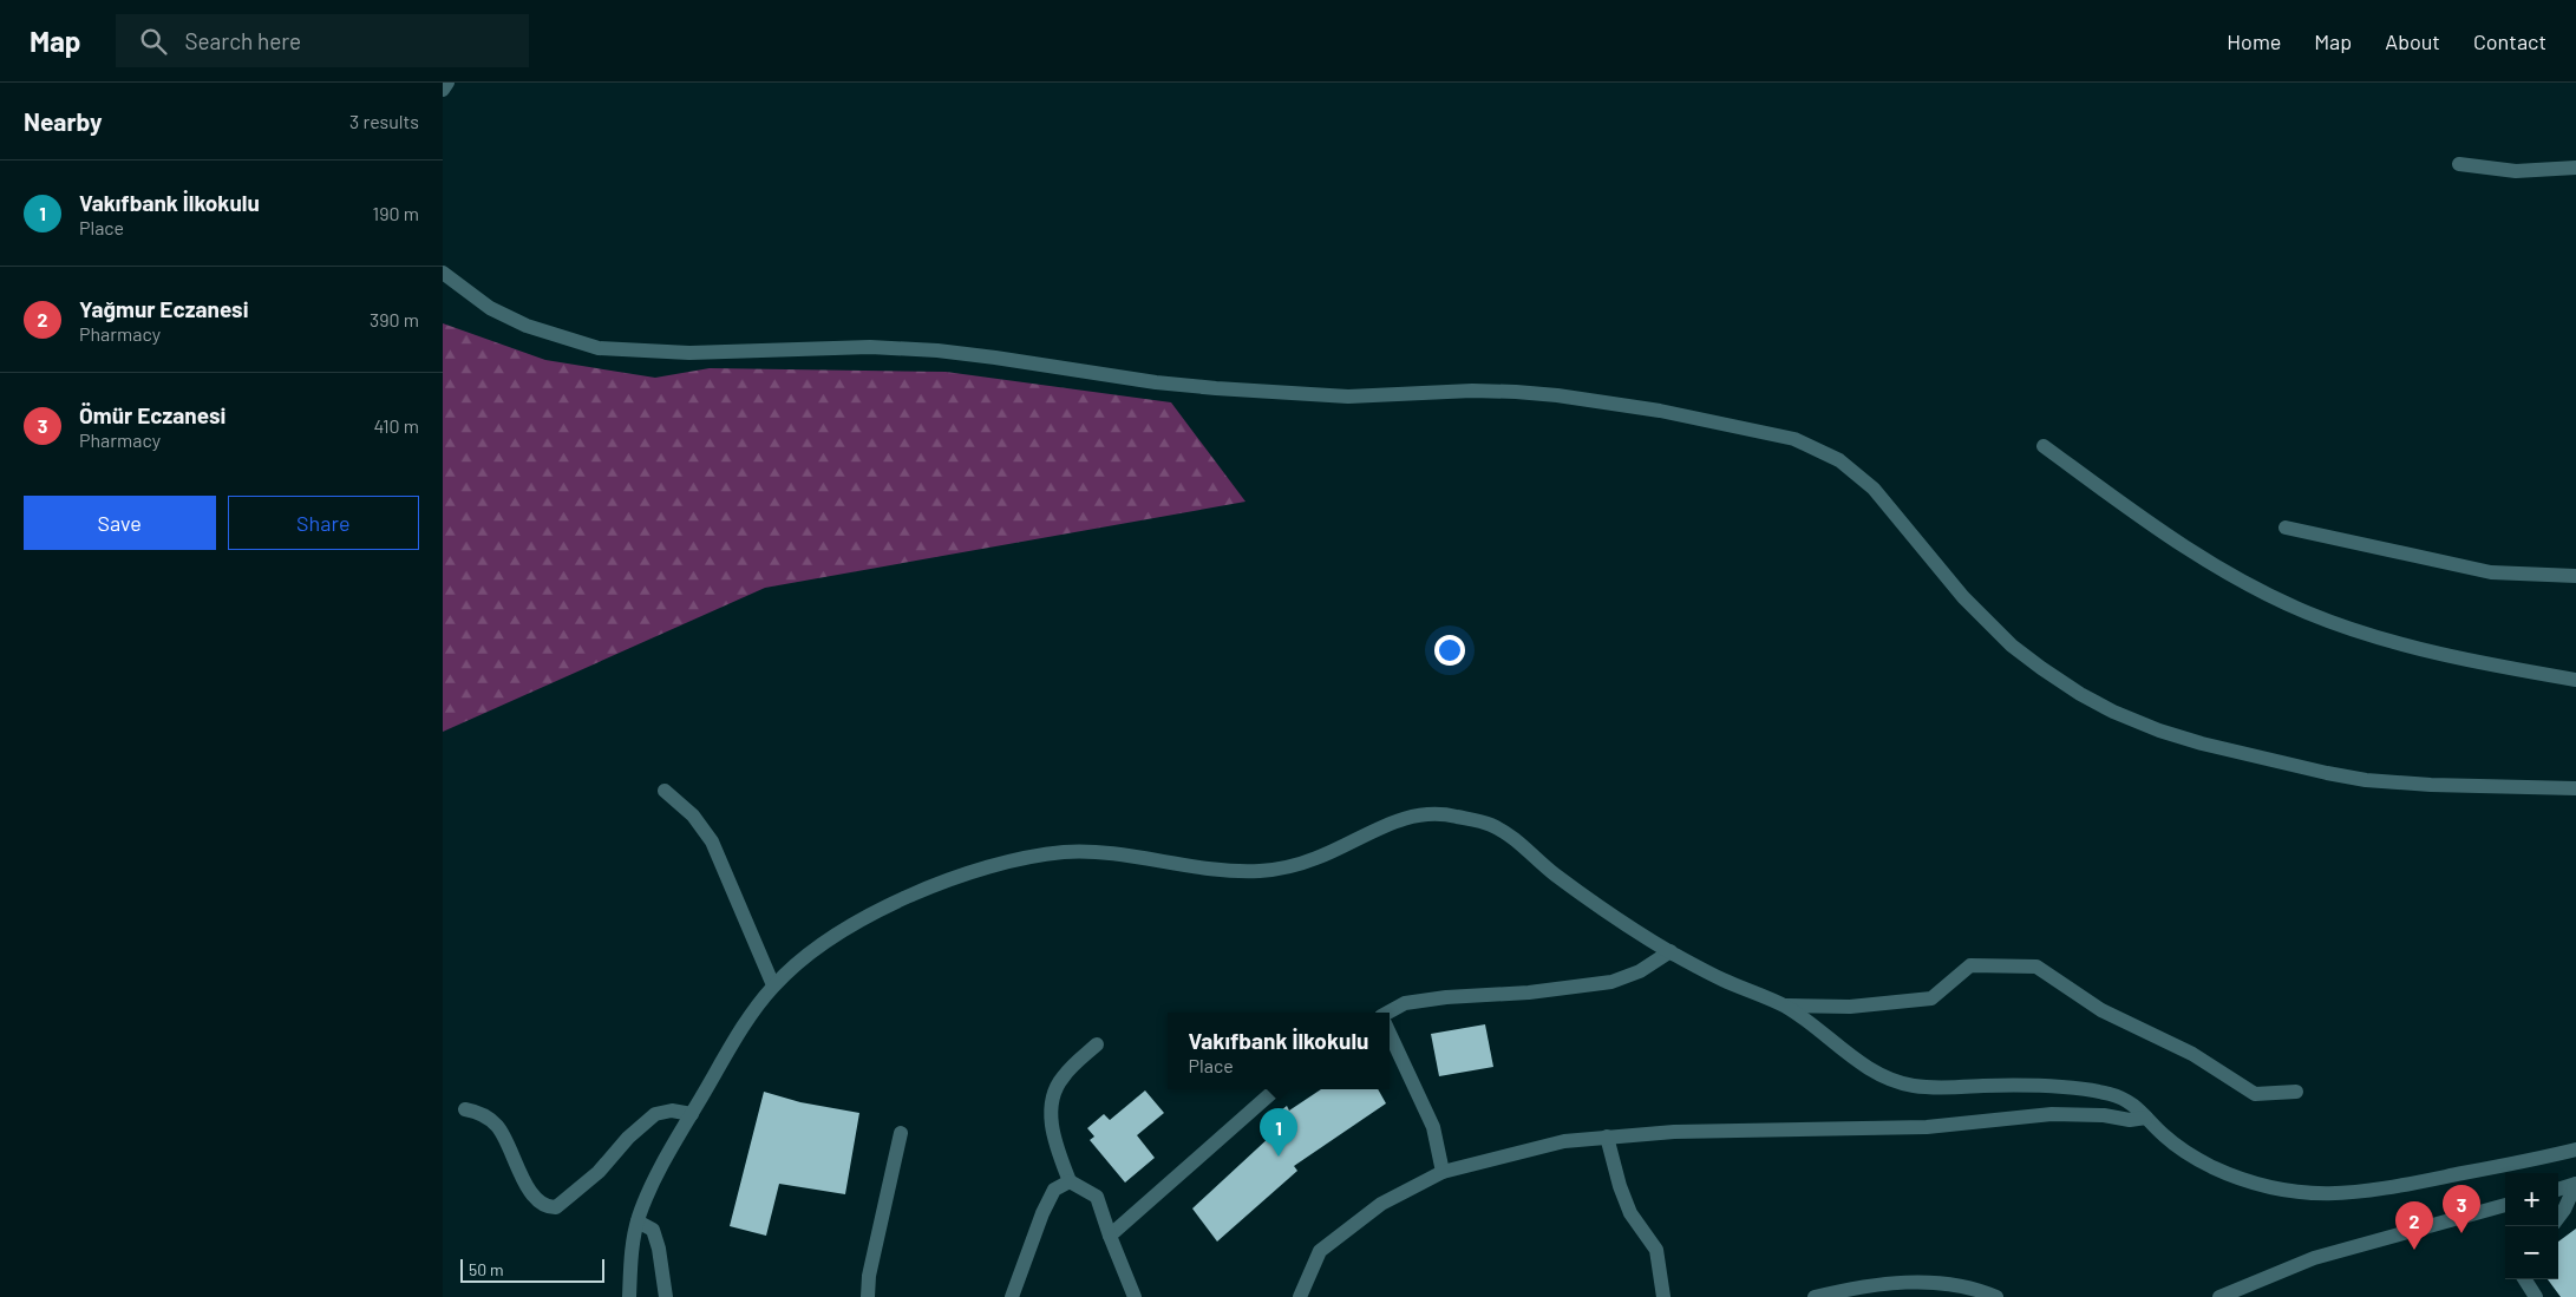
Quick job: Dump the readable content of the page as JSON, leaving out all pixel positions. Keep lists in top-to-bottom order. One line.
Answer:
{"scale_bar":"50 m","page":{"header":"Map","search":"Search here","nav":["Home","Map","About","Contact"],"heading":["Nearby","3 results"],"list":[{"mark":"1","name":"Vakıfbank İlkokulu","note":"Place","value":"190 m"},{"mark":"2","name":"Yağmur Eczanesi","note":"Pharmacy","value":"390 m"},{"mark":"3","name":"Ömür Eczanesi","note":"Pharmacy","value":"410 m"}],"buttons":["Save","Share"],"popup":["Vakıfbank İlkokulu","Place"],"pins":["1","3","2"],"map_buttons":["+","−"],"scale":"50 m"}}
